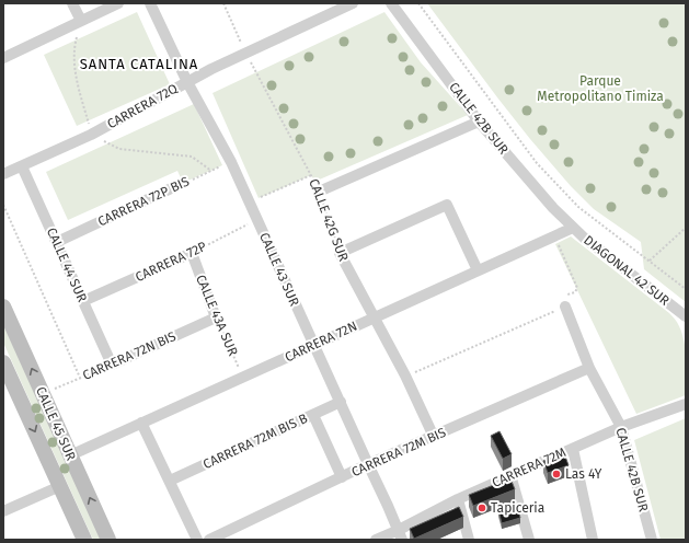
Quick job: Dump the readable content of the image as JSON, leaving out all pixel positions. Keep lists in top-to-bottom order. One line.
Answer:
{"streets":{"street":["CARRERA 72Q","CALLE 42B SUR","CARRERA 72P BIS","CALLE 42G SUR","CARRERA 72P","CALLE 44 SUR","CALLE 43 SUR","DIAGONAL 42 SUR","CALLE 43A SUR","CARRERA 72N","CARRERA 72N BIS","CALLE 45 SUR","CARRERA 72M BIS B","CARRERA 72M BIS","CARRERA 72M"]},"crossings":[["CARRERA 72Q","CALLE 42G SUR"],["CARRERA 72Q","CALLE 44 SUR"],["CARRERA 72Q","CALLE 43 SUR"],["CALLE 42B SUR","DIAGONAL 42 SUR"],["CALLE 42B SUR","CARRERA 72N"],["CALLE 42B SUR","CARRERA 72M BIS"],["CALLE 42B SUR","CARRERA 72M"],["CARRERA 72P BIS","CALLE 44 SUR"],["CARRERA 72P BIS","CALLE 43 SUR"],["CALLE 42G SUR","CARRERA 72N"],["CALLE 42G SUR","CARRERA 72M BIS"],["CARRERA 72P","CALLE 44 SUR"],["CARRERA 72P","CALLE 43 SUR"],["CARRERA 72P","CALLE 43A SUR"],["CALLE 44 SUR","CARRERA 72N BIS"],["CALLE 43 SUR","CARRERA 72N"],["CALLE 43 SUR","CARRERA 72M BIS B"],["CALLE 43 SUR","CARRERA 72M BIS"],["CALLE 43 SUR","CARRERA 72M"],["DIAGONAL 42 SUR","CARRERA 72N"],["CALLE 43A SUR","CARRERA 72N"],["CALLE 43A SUR","CARRERA 72N BIS"],["CARRERA 72N","CALLE 45 SUR"],["CARRERA 72N BIS","CALLE 45 SUR"]],"districts":["SANTA CATALINA"],"parks":["Parque Metropolitano Timiza"],"places":["Las 4Y","Tapiceria"]}
